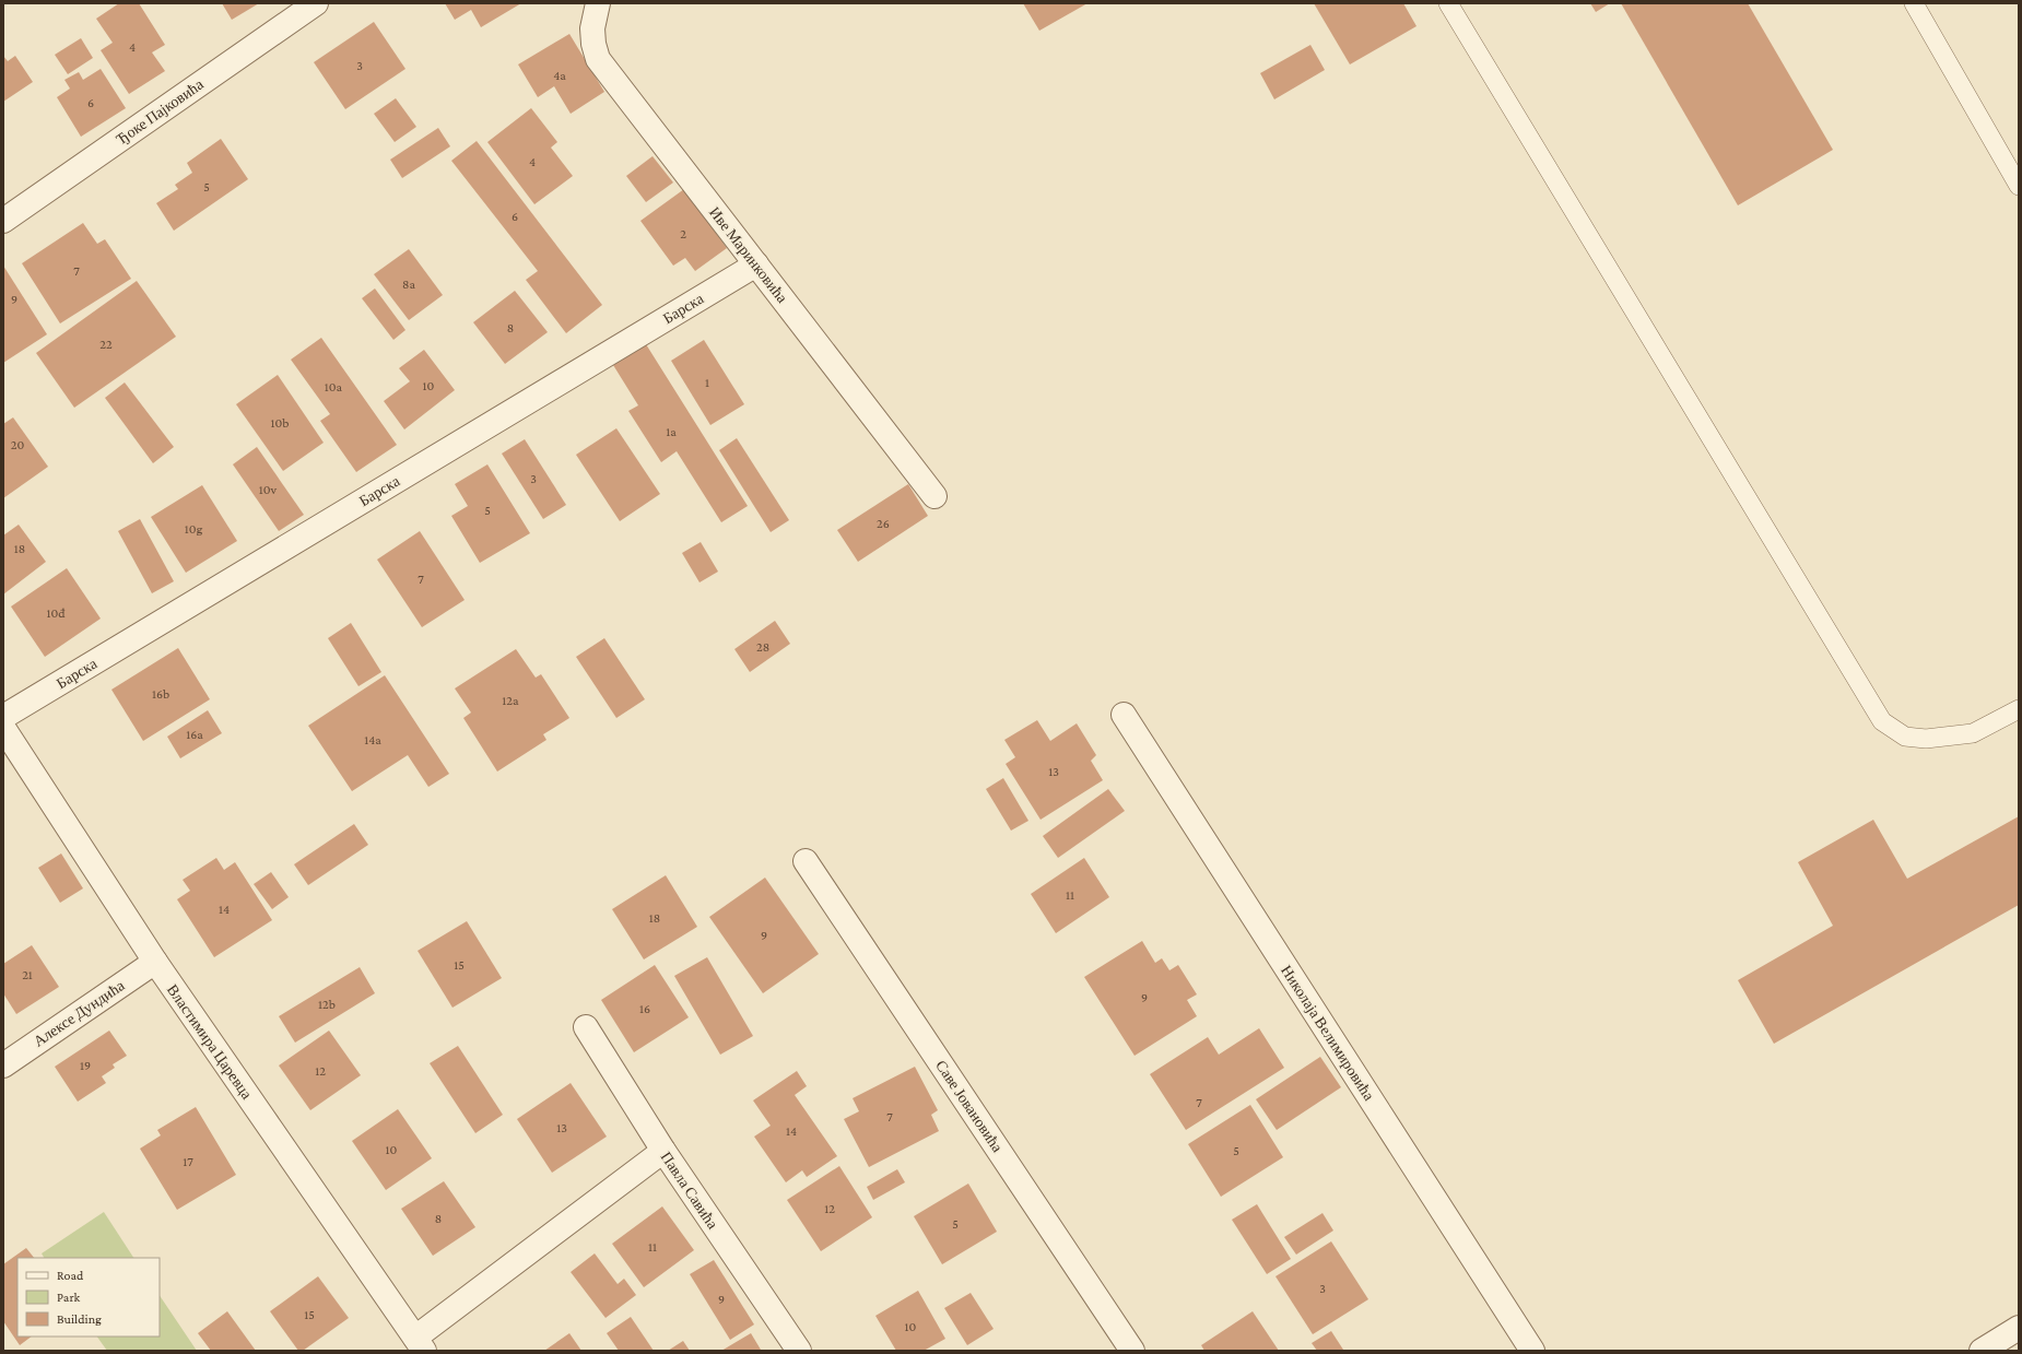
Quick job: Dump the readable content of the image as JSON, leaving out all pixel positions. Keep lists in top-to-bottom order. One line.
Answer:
{"streets":{"street":["Ђоке Пајковића","Иве Маринковића","Барска","Алексе Дундића","Николаја Велимировића","Властимира Царевца","Саве Јовановића","Павла Савића"]},"crossings":[["Иве Маринковића","Барска"],["Алексе Дундића","Властимира Царевца"]],"house_numbers":["4","3","4a","6","4","5","6","2","7","8a","9","8","22","1","10","10a","10b","1a","20","3","10v","5","26","10g","18","7","10đ","28","16b","12a","16a","14a","13","11","14","18","9","15","21","9","12b","16","19","12","7","7","13","14","10","5","17","12","8","5","11","3","9","15","10"],"legend":["Road","Park","Building"]}
